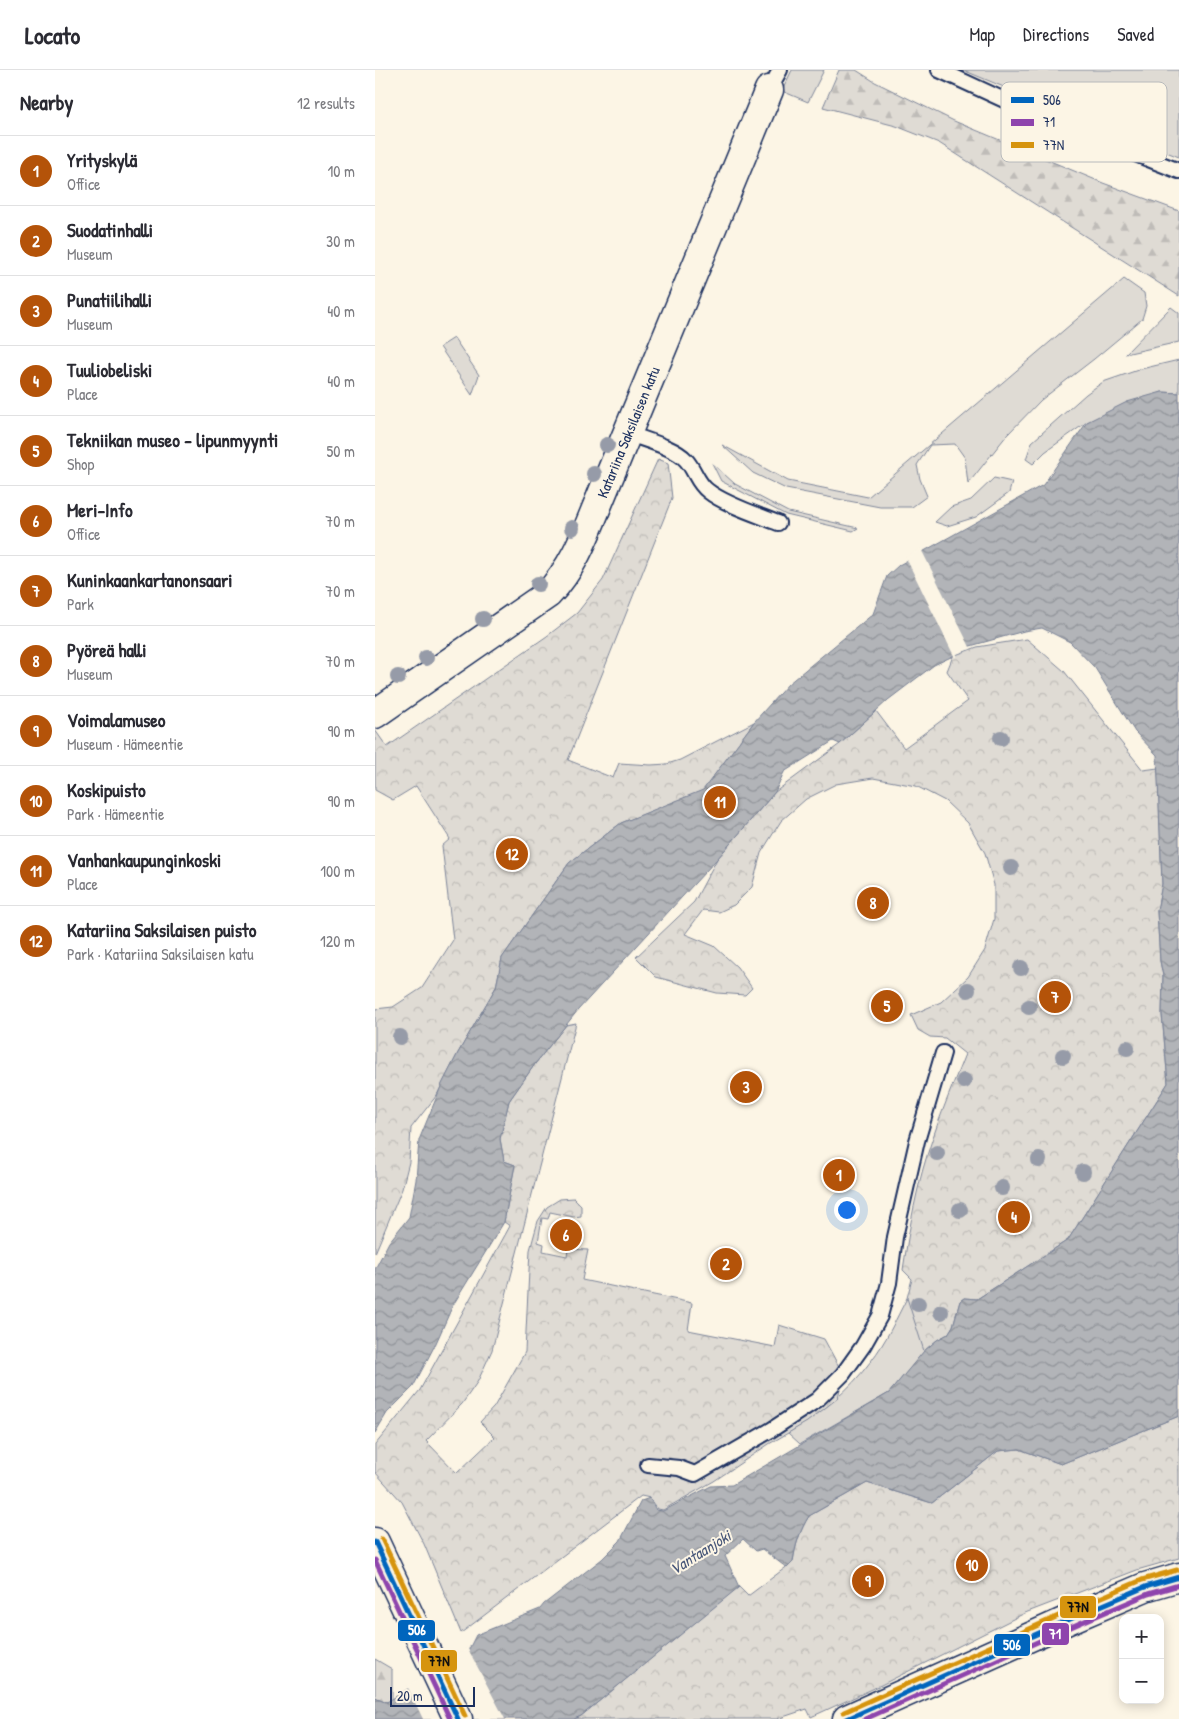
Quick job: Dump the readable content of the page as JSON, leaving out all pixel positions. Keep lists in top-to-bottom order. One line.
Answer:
{"streets":{"street":["Katariina Saksilaisen katu"]},"water":["Vantaanjoki"],"lines":["transit line 77N","transit line 506","transit line 71"],"legend":["506","71","77N"],"scale_bar":"20 m","page":{"header":"Locato","nav":["Map","Directions","Saved"],"heading":["Nearby","12 results"],"list":[{"mark":"1","name":"Yrityskylä","note":"Office","value":"10 m"},{"mark":"2","name":"Suodatinhalli","note":"Museum","value":"30 m"},{"mark":"3","name":"Punatiilihalli","note":"Museum","value":"40 m"},{"mark":"4","name":"Tuuliobeliski","note":"Place","value":"40 m"},{"mark":"5","name":"Tekniikan museo - lipunmyynti","note":"Shop","value":"50 m"},{"mark":"6","name":"Meri-Info","note":"Office","value":"70 m"},{"mark":"7","name":"Kuninkaankartanonsaari","note":"Park","value":"70 m"},{"mark":"8","name":"Pyöreä halli","note":"Museum","value":"70 m"},{"mark":"9","name":"Voimalamuseo","note":"Museum · Hämeentie","value":"90 m"},{"mark":"10","name":"Koskipuisto","note":"Park · Hämeentie","value":"90 m"},{"mark":"11","name":"Vanhankaupunginkoski","note":"Place","value":"100 m"},{"mark":"12","name":"Katariina Saksilaisen puisto","note":"Park · Katariina Saksilaisen katu","value":"120 m"}],"pins":["11","12","8","7","5","3","1","4","6","2","10","9"],"map_buttons":["+","−"],"scale":"20 m"}}
